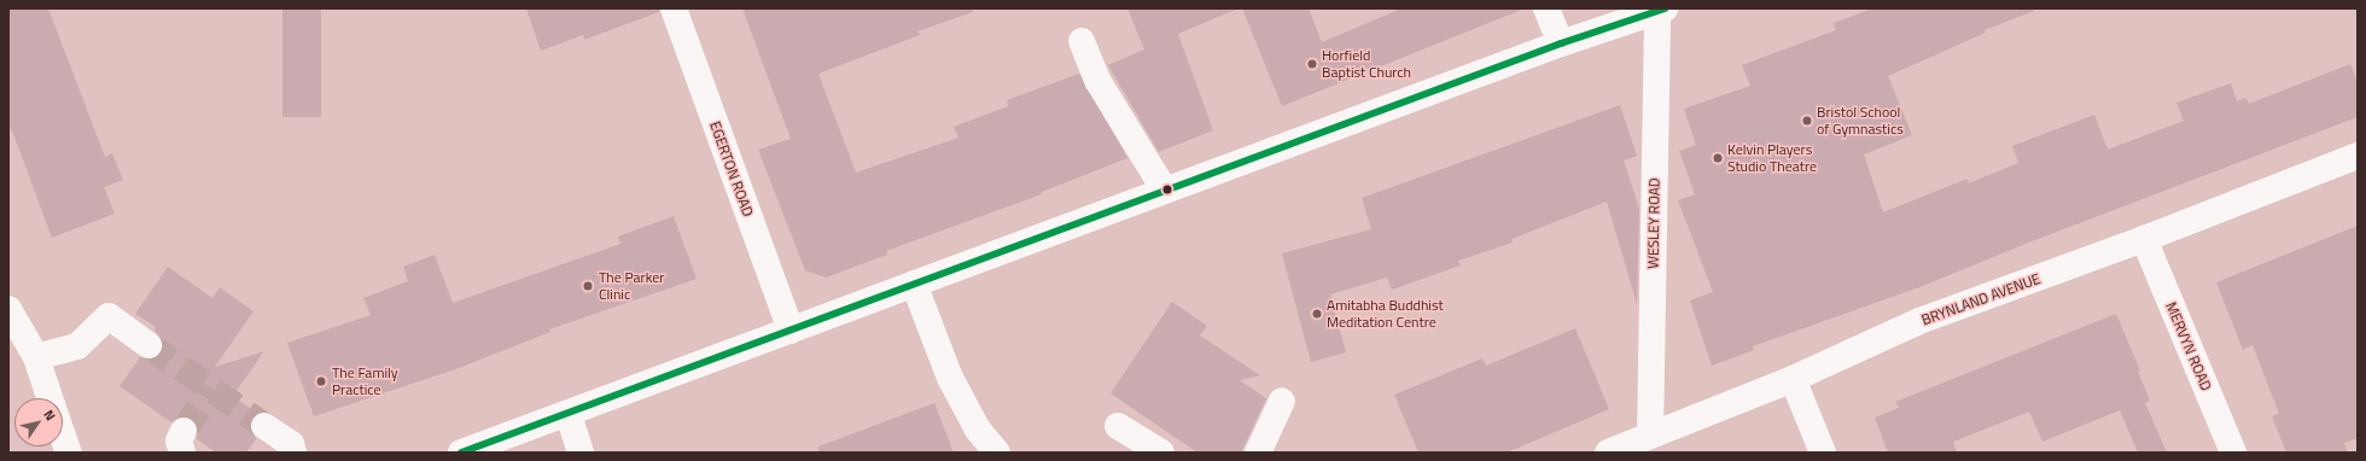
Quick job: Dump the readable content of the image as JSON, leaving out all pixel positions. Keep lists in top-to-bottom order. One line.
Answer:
{"streets":{"street":["EGERTON ROAD","WESLEY ROAD","BRYNLAND AVENUE","MERVYN ROAD"]},"crossings":[["WESLEY ROAD","BRYNLAND AVENUE"],["BRYNLAND AVENUE","MERVYN ROAD"]],"places":["Horfield Baptist Church","Bristol School of Gymnastics","Kelvin Players Studio Theatre","The Parker Clinic","Amitabha Buddhist Meditation Centre","The Family Practice"],"north":"top right"}
